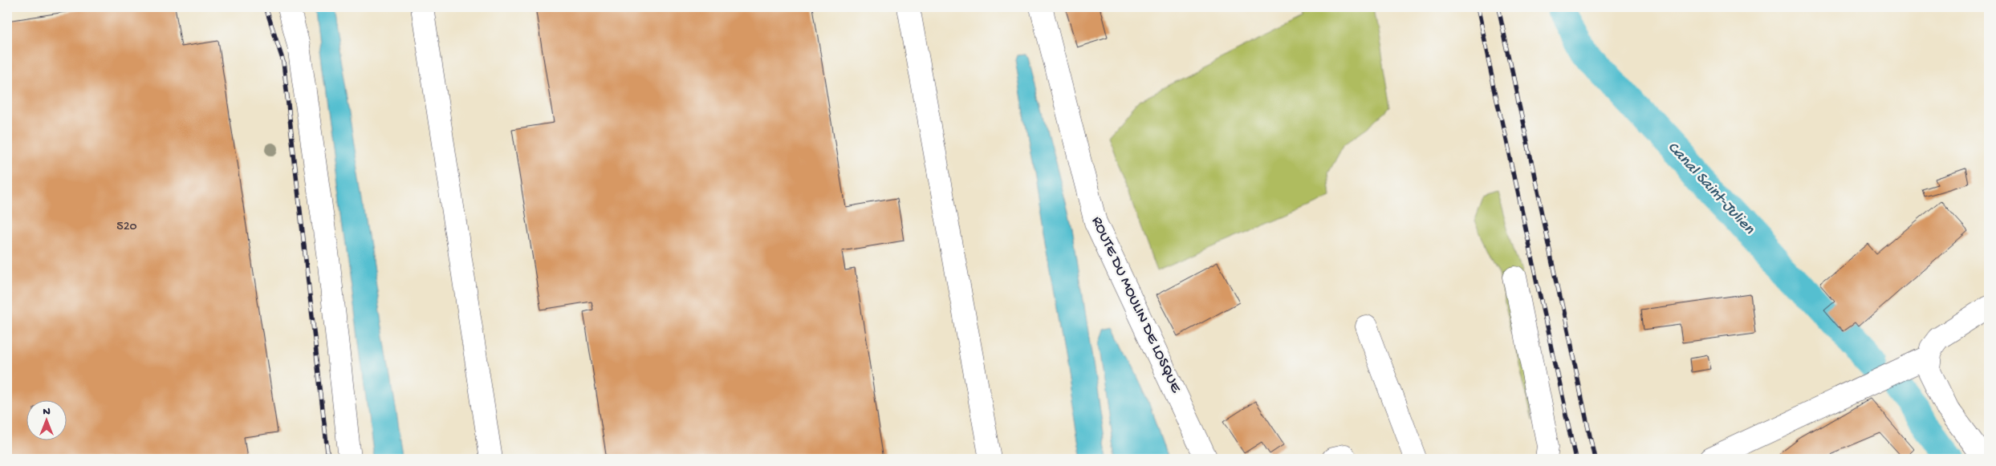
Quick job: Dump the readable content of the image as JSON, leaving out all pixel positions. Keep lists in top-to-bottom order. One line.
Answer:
{"streets":{"street":["ROUTE DU MOULIN DE LOSQUE"]},"water":["Canal Saint-Julien"],"house_numbers":["520"],"north":"top"}
